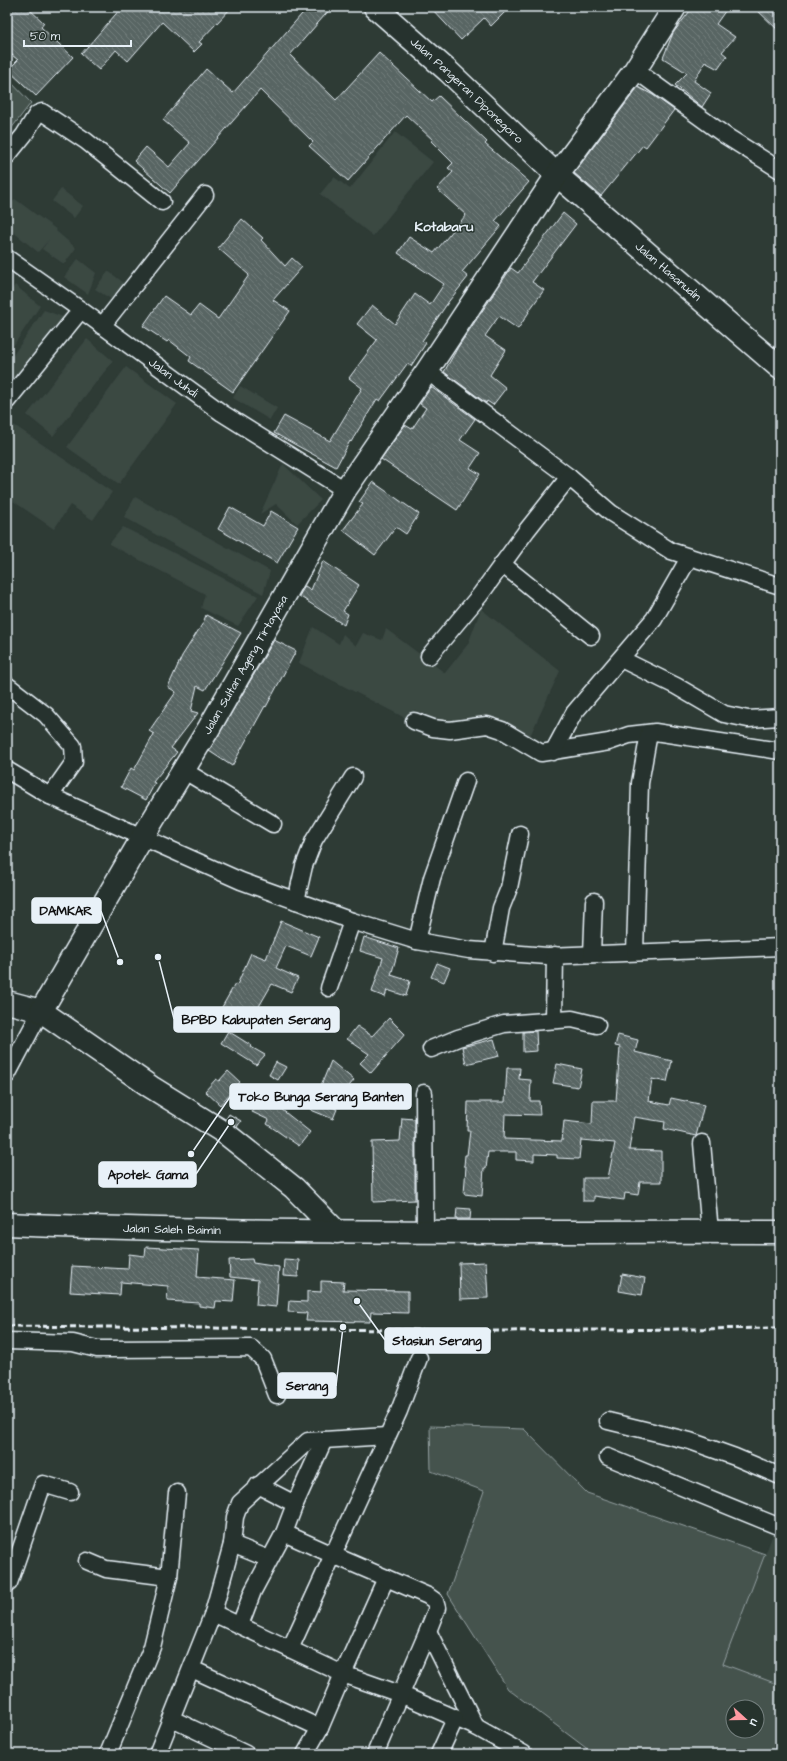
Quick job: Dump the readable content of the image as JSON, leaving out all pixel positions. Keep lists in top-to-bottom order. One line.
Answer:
{"streets":{"main road":["Jalan Pangeran Diponegoro","Jalan Hasanudin","Jalan Sultan Ageng Tirtayasa","Jalan Saleh Baimin"],"street":["Jalan Juhdi"]},"crossings":[["Jalan Pangeran Diponegoro","Jalan Hasanudin"],["Jalan Pangeran Diponegoro","Jalan Sultan Ageng Tirtayasa"],["Jalan Hasanudin","Jalan Sultan Ageng Tirtayasa"],["Jalan Juhdi","Jalan Sultan Ageng Tirtayasa"]],"districts":["Kotabaru"],"places":["BPBD Kabupaten Serang","DAMKAR","Apotek Gama","Toko Bunga Serang Banten","Stasiun Serang","Serang"],"scale_bar":"50 m","north":"right"}
